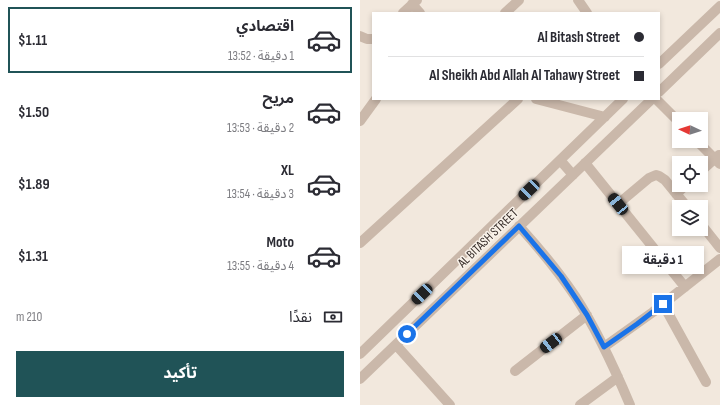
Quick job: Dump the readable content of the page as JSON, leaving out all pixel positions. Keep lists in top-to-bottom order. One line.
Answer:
{"streets":{"street":["AL BITASH STREET"]},"north":"left","page":{"list":[{"name":"اقتصادي","note":"1 دقيقة · 13:52","value":"$1.11"},{"name":"مريح","note":"2 دقيقة · 13:53","value":"$1.50"},{"name":"XL","note":"3 دقيقة · 13:54","value":"$1.89"},{"name":"Moto","note":"4 دقيقة · 13:55","value":"$1.31"}],"banner":["Al Bitash Street","Al Sheikh Abd Allah Al Tahawy Street"],"bubble":"1 دقيقة","pay":["نقدًا","210 m"],"buttons":"تأكيد"}}
